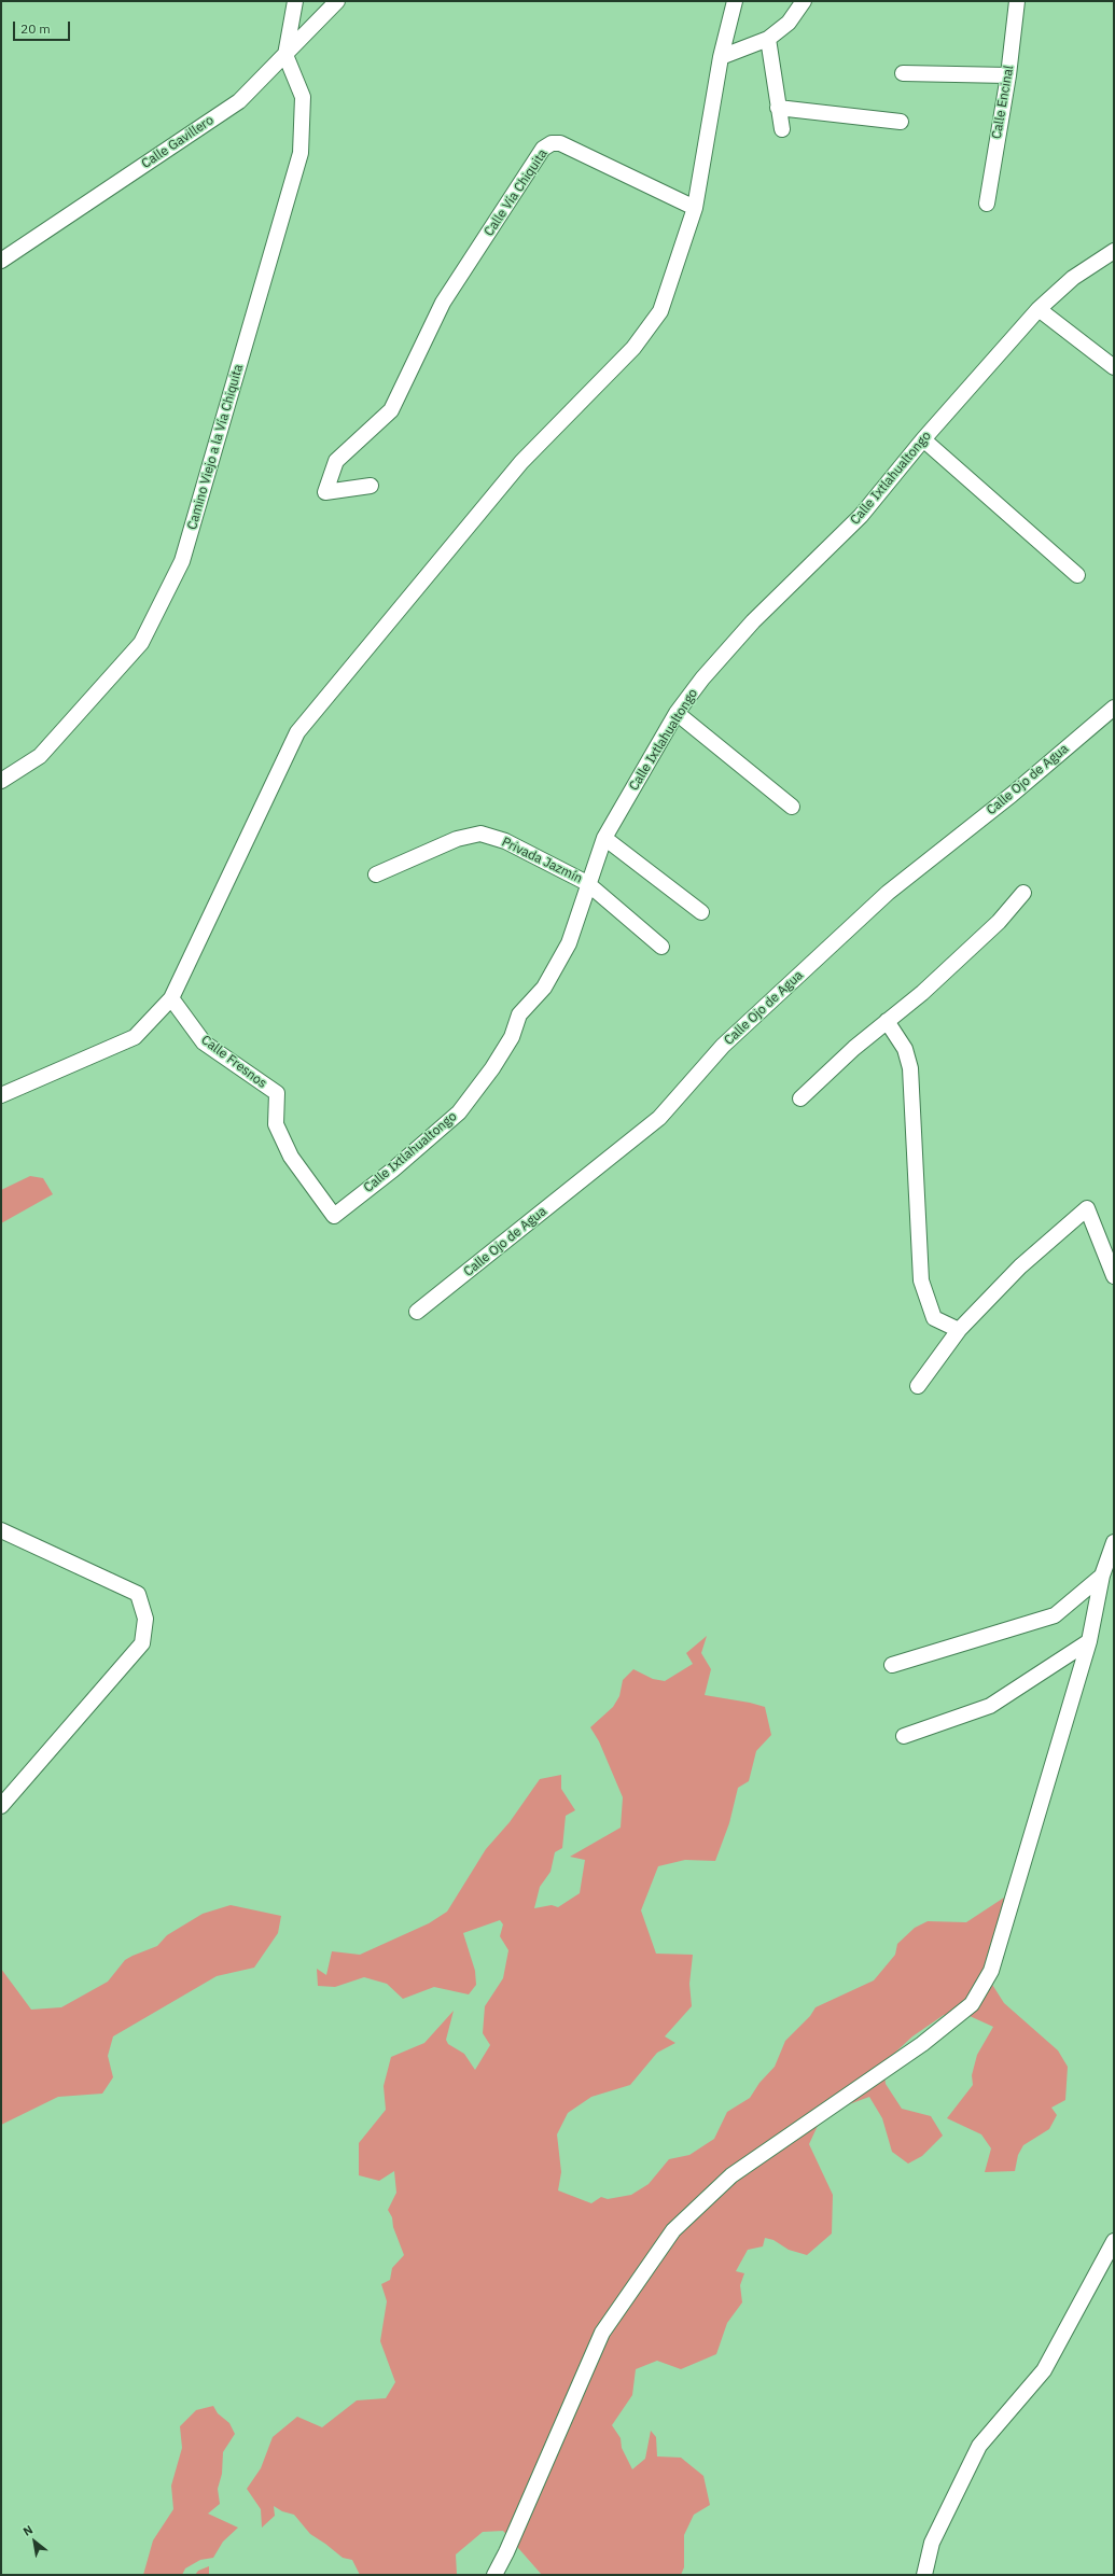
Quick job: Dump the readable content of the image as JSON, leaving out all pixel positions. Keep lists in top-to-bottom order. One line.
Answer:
{"streets":{"street":["Calle Encinal","Calle Gavillero","Calle Vía Chiquita","Camino Viejo a la Vía Chiquita","Calle Ixtlahualtongo","Calle Ojo de Agua","Privada Jazmín","Calle Fresnos"]},"crossings":[["Calle Gavillero","Camino Viejo a la Vía Chiquita"],["Calle Ixtlahualtongo","Privada Jazmín"],["Calle Ixtlahualtongo","Calle Fresnos"]],"scale_bar":"20 m","north":"top left"}
